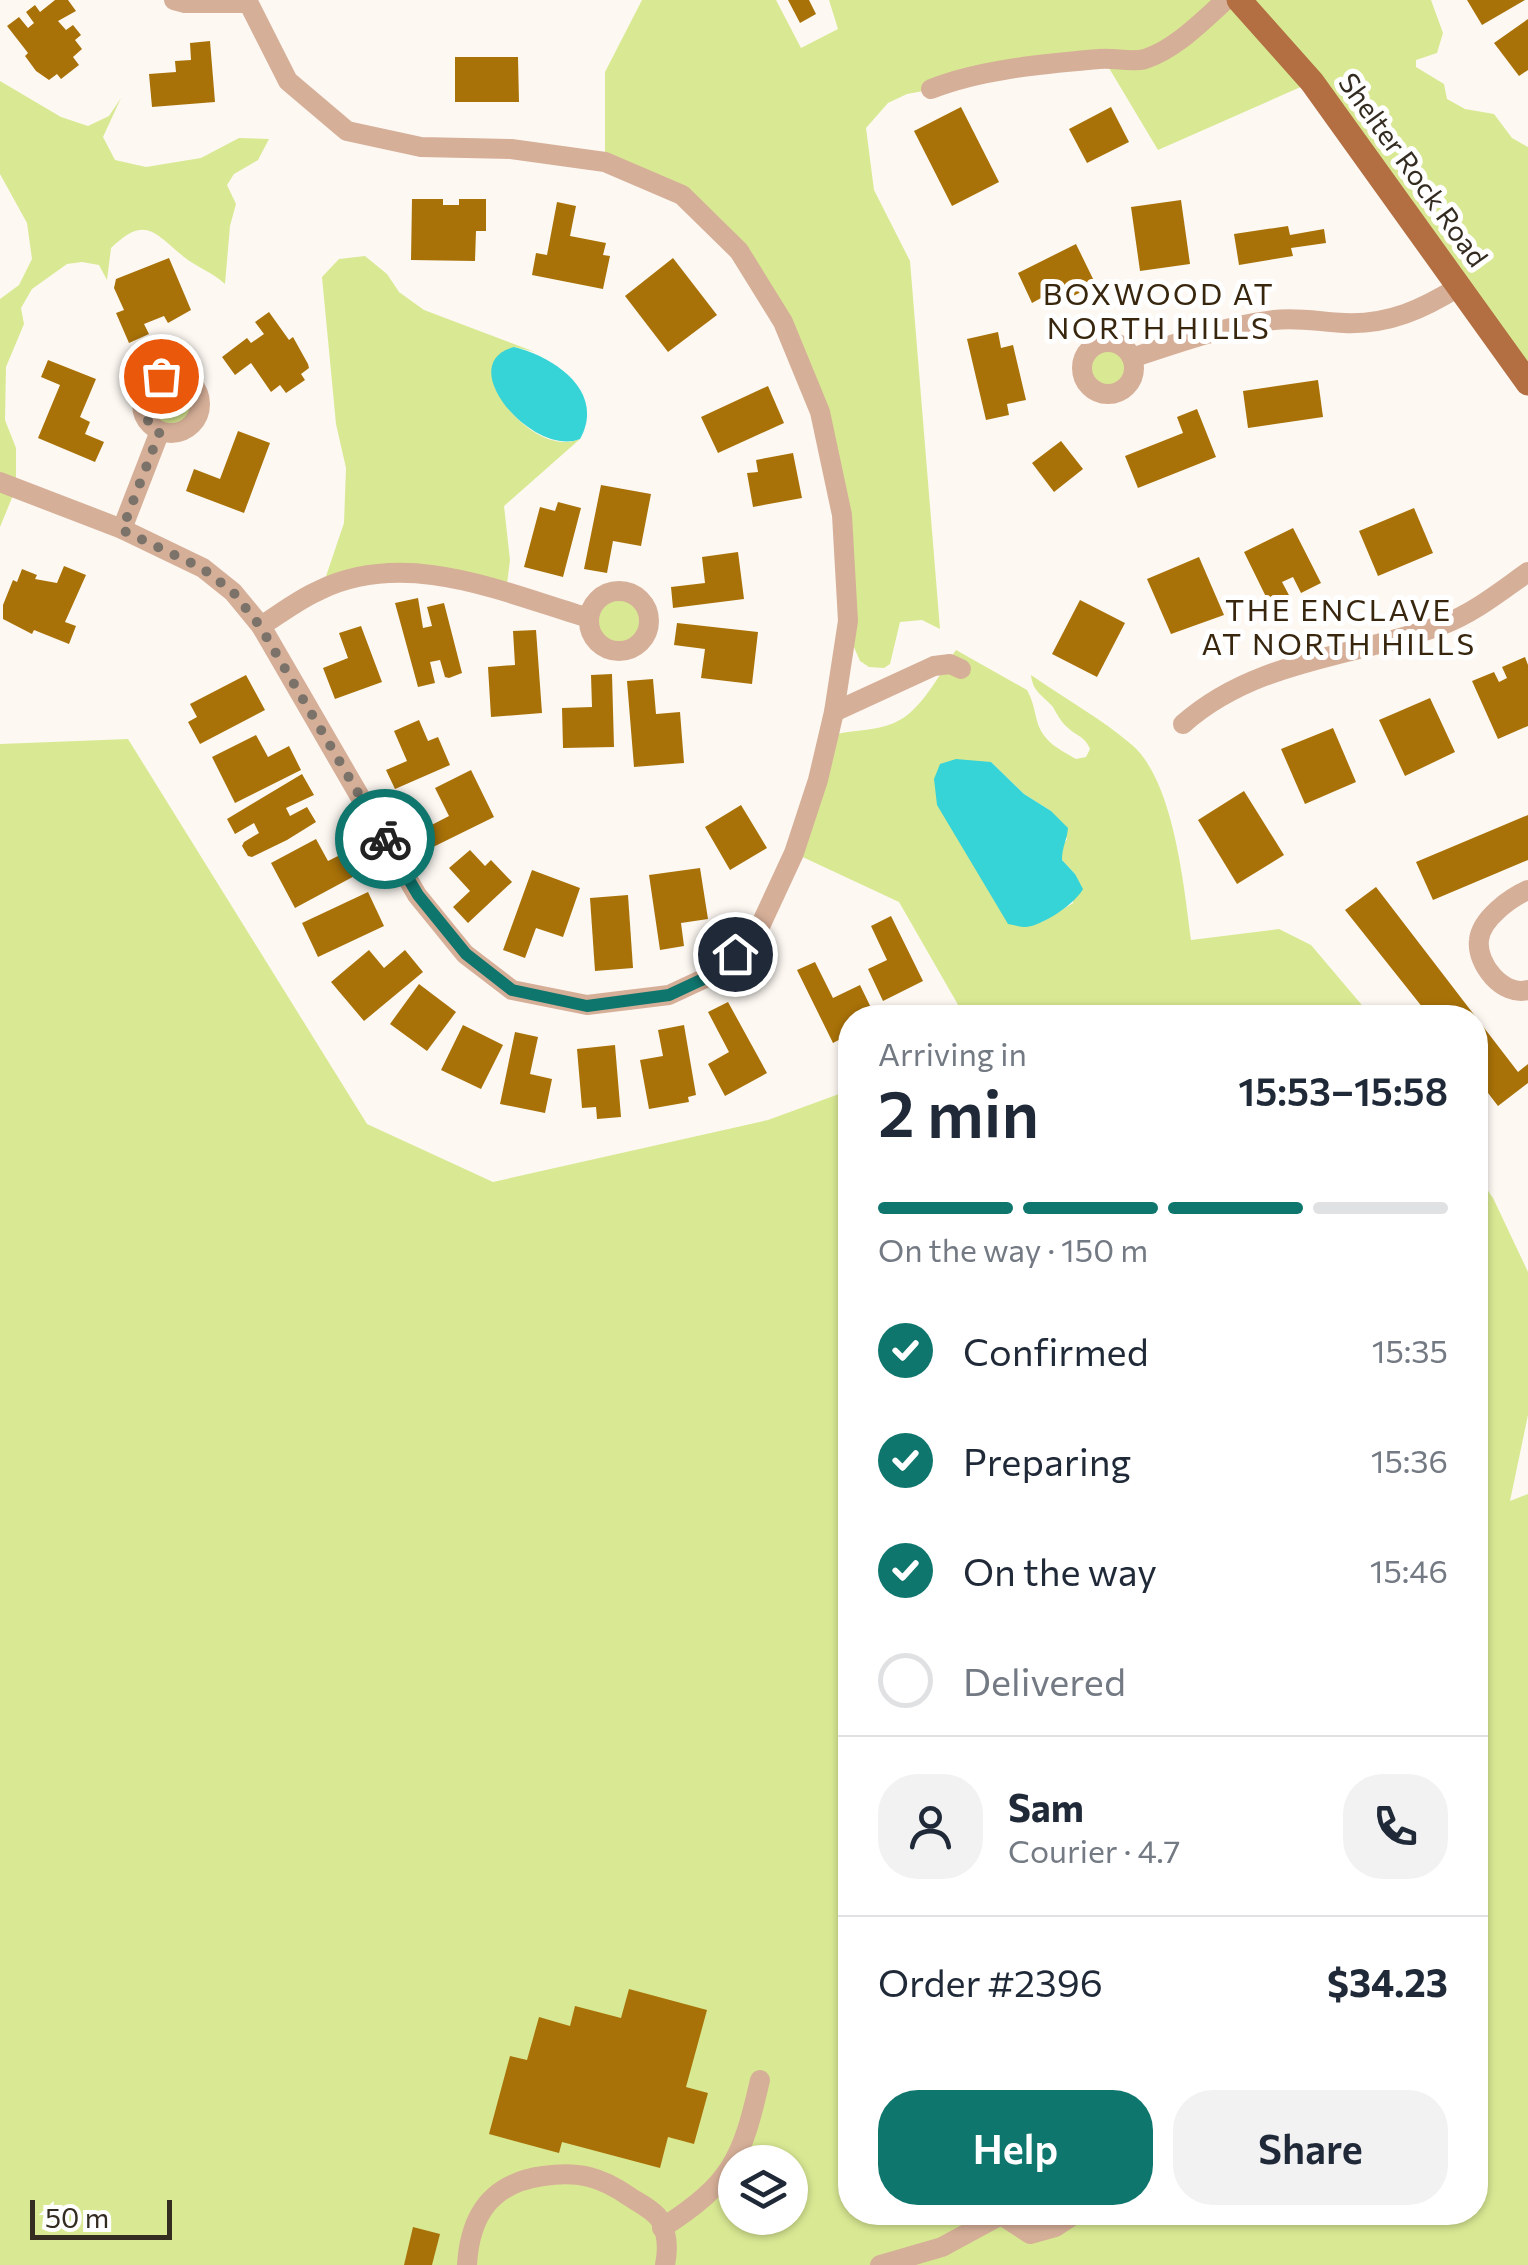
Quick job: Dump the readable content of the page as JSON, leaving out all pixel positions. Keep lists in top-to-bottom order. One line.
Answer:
{"streets":{"main road":["Shelter Rock Road"]},"districts":["BOXWOOD AT NORTH HILLS","THE ENCLAVE AT NORTH HILLS"],"scale_bar":"50 m","page":{"heading":["2 min","Arriving in","15:53–15:58"],"panel":["Sam","Courier · 4.7","Order #2396","$34.23"],"bar":"On the way · 150 m","list":[["Confirmed","15:35"],["Preparing","15:36"],["On the way","15:46"],"Delivered"],"buttons":["Help","Share"],"scale":"50 m"}}
